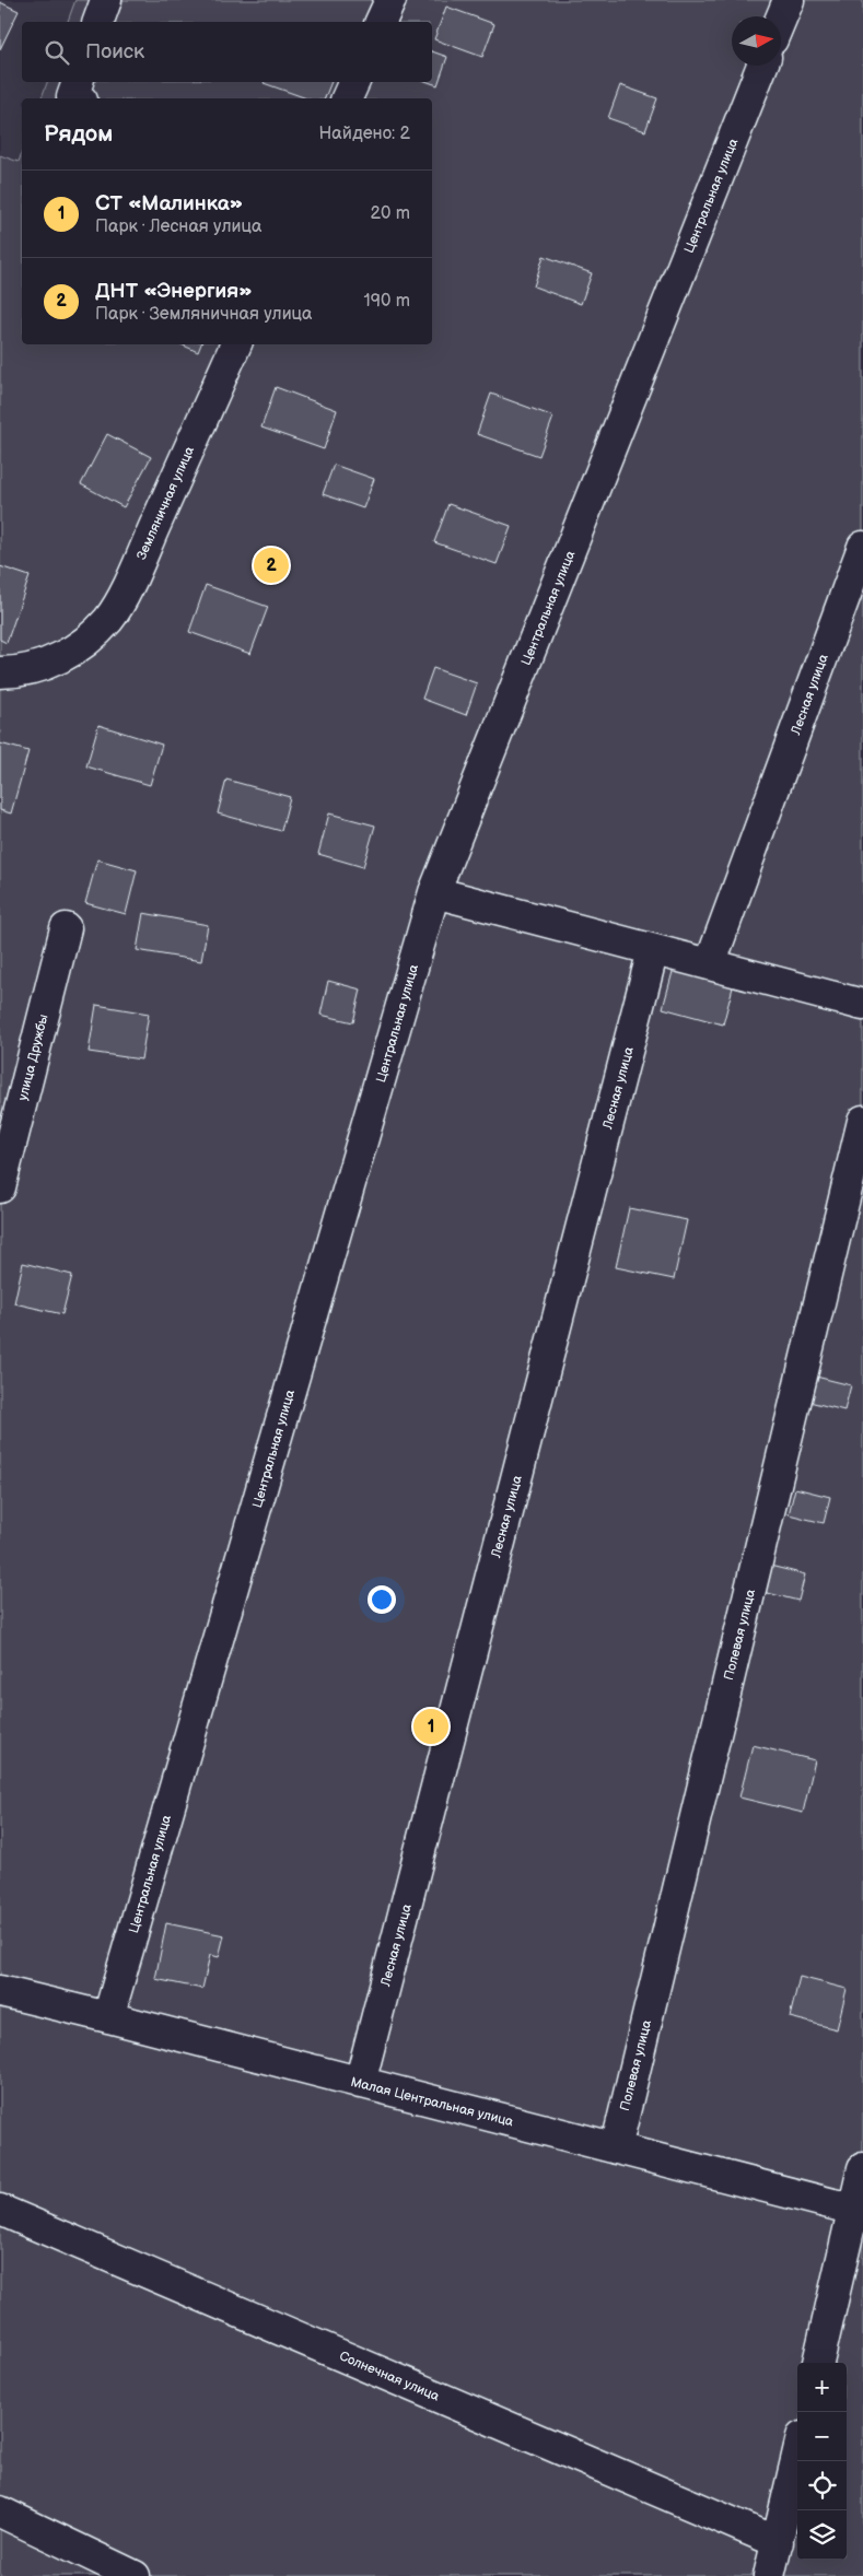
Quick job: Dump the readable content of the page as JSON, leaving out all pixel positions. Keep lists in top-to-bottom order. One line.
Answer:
{"streets":{"street":["Центральная улица","Земляничная улица","Лесная улица","улица Дружбы","Полевая улица","Малая Центральная улица","Солнечная улица"]},"crossings":[["Центральная улица","Малая Центральная улица"],["Лесная улица","Малая Центральная улица"],["Полевая улица","Малая Центральная улица"]],"north":"right","page":{"search":"Поиск","heading":["Рядом","Найдено: 2"],"list":[{"mark":"1","name":"CТ «Малинка»","note":"Парк · Лесная улица","value":"20 m"},{"mark":"2","name":"ДНТ «Энергия»","note":"Парк · Земляничная улица","value":"190 m"}],"pins":["2","1"],"map_buttons":["+","−"]}}
